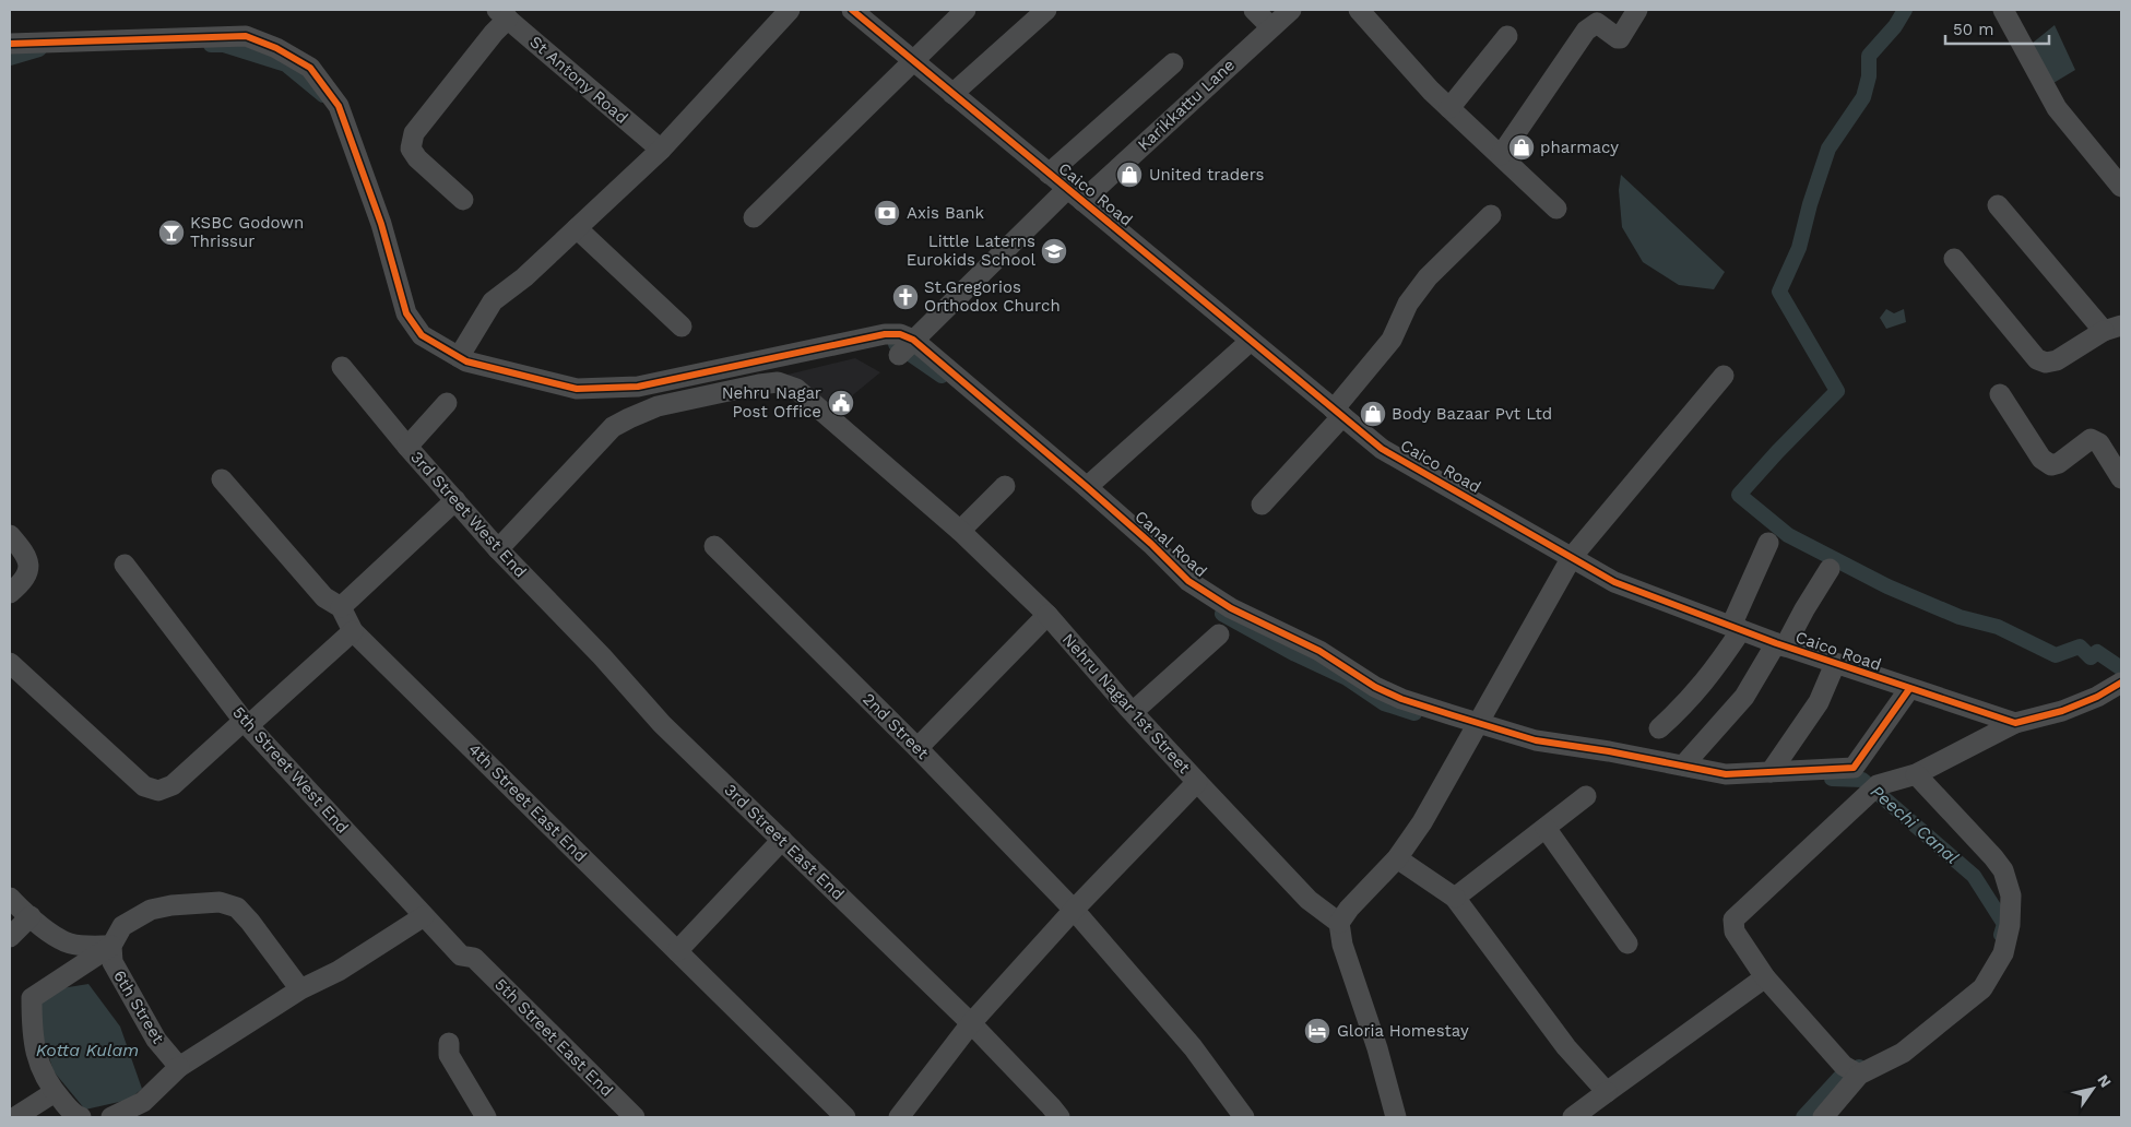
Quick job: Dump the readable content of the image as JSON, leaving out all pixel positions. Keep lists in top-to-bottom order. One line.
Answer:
{"streets":{"street":["St Antony Road","Karikkattu Lane","Caico Road","3rd Street West End","Canal Road","Nehru Nagar 1st Street","2nd Street","5th Street West End","4th Street East End","3rd Street East End","6th Street","5th Street East End"]},"crossings":[["Karikkattu Lane","Caico Road"],["Karikkattu Lane","Canal Road"],["3rd Street West End","Nehru Nagar 1st Street"],["3rd Street West End","3rd Street East End"],["Nehru Nagar 1st Street","2nd Street"],["Nehru Nagar 1st Street","3rd Street East End"],["5th Street West End","5th Street East End"]],"water":["Peechi Canal","Kotta Kulam"],"places":{"shop":["pharmacy","United traders","Body Bazaar Pvt Ltd"],"bank":["Axis Bank"],"bar":["KSBC Godown Thrissur"],"school or university":["Little Laterns Eurokids School"],"church":["St.Gregorios Orthodox Church"],"public building":["Nehru Nagar Post Office"],"hotel":["Gloria Homestay"]},"scale_bar":"50 m","north":"top right"}
